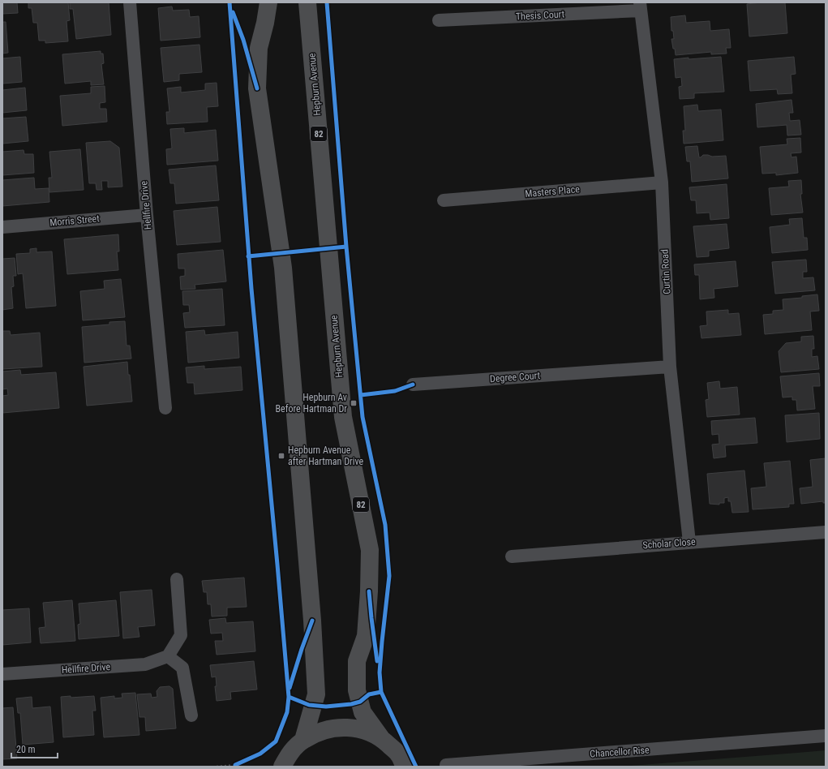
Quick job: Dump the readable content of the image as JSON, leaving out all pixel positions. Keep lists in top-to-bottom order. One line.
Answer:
{"streets":{"main road":["Hepburn Avenue","82"],"street":["Thesis Court","Masters Place","Hellfire Drive","Morris Street","Curtin Road","Degree Court","Scholar Close","Chancellor Rise"]},"crossings":[["Thesis Court","Curtin Road"],["Hepburn Avenue","82"],["Masters Place","Curtin Road"],["Hellfire Drive","Morris Street"],["Curtin Road","Degree Court"],["Curtin Road","Scholar Close"]],"places":{"transit":["Hepburn Av Before Hartman Dr","Hepburn Avenue after Hartman Drive"]},"scale_bar":"20 m"}
